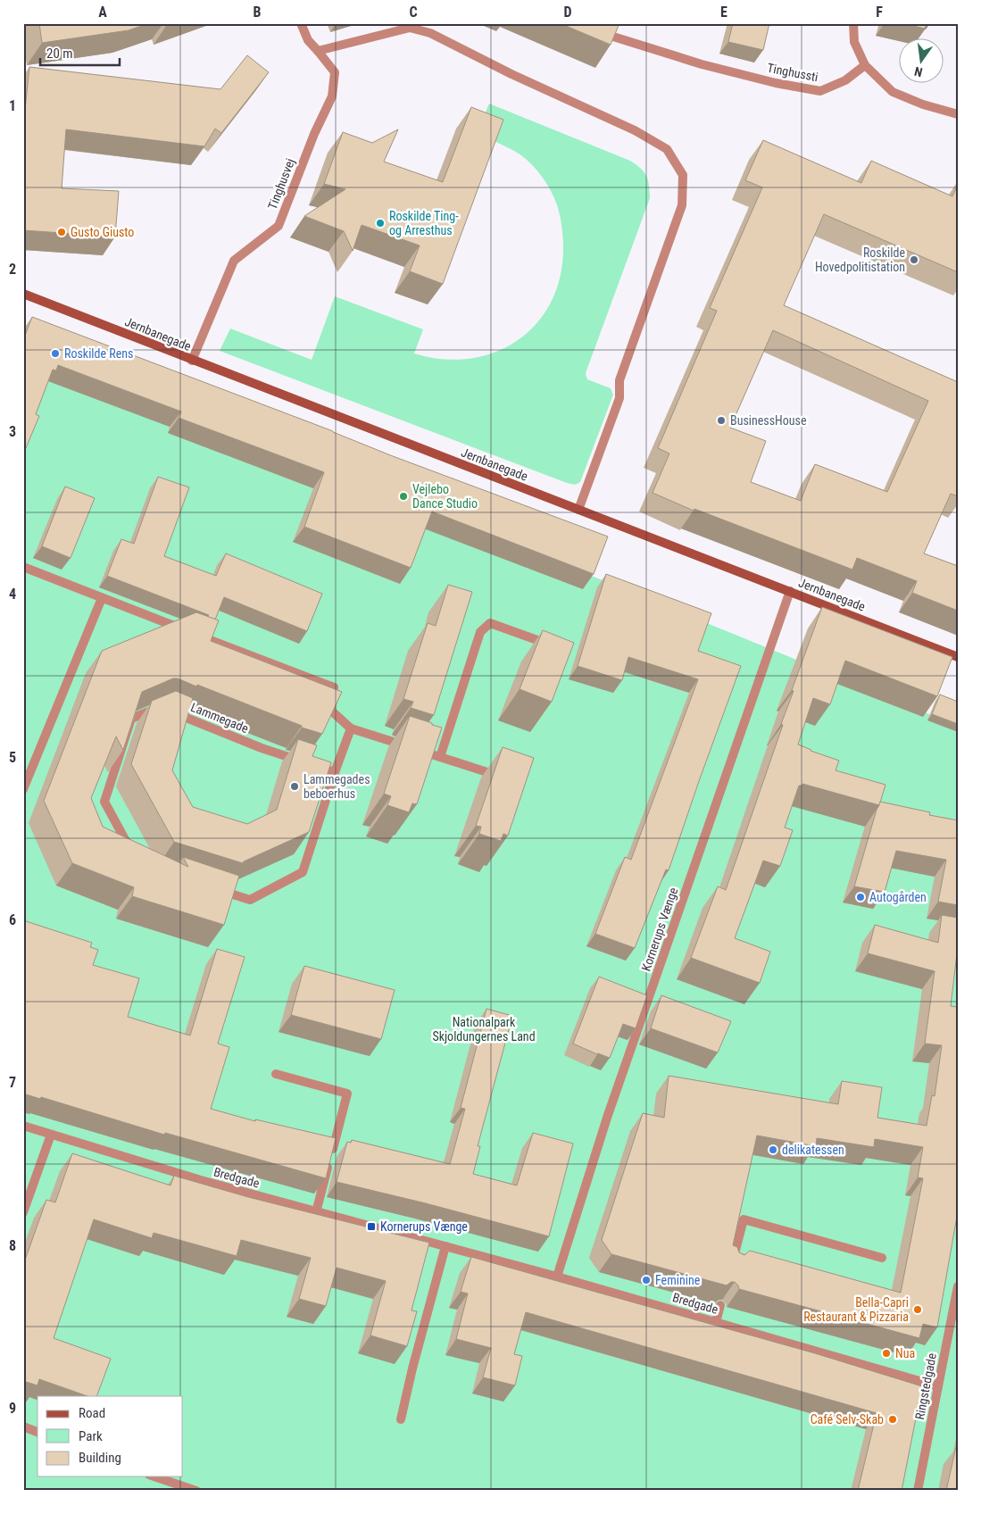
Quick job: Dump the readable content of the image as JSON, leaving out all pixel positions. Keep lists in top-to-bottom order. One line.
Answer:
{"streets":{"main road":["Jernbanegade"],"street":["Tinghussti","Tinghusvej","Lammegade","Kornerups Vænge","Bredgade","Ringstedgade"]},"crossings":[["Tinghusvej","Jernbanegade"],["Jernbanegade","Kornerups Vænge"],["Kornerups Vænge","Bredgade"],["Bredgade","Ringstedgade"]],"parks":["Nationalpark Skjoldungernes Land"],"places":{"other":["Roskilde Ting- og Arresthus","Gusto Giusto","Roskilde Hovedpolitistation","Roskilde Rens","BusinessHouse","Vejlebo Dance Studio","Lammegades beboerhus","Autogården","delikatessen","Feminine","Bella-Capri Restaurant & Pizzaria","Nua","Café Selv-Skab"],"transit":["Kornerups Vænge"]},"legend":["Road","Park","Building"],"scale_bar":"20 m","north":"bottom","grid":{"columns":["A","B","C","D","E","F"],"rows":["1","2","3","4","5","6","7","8","9"]}}
